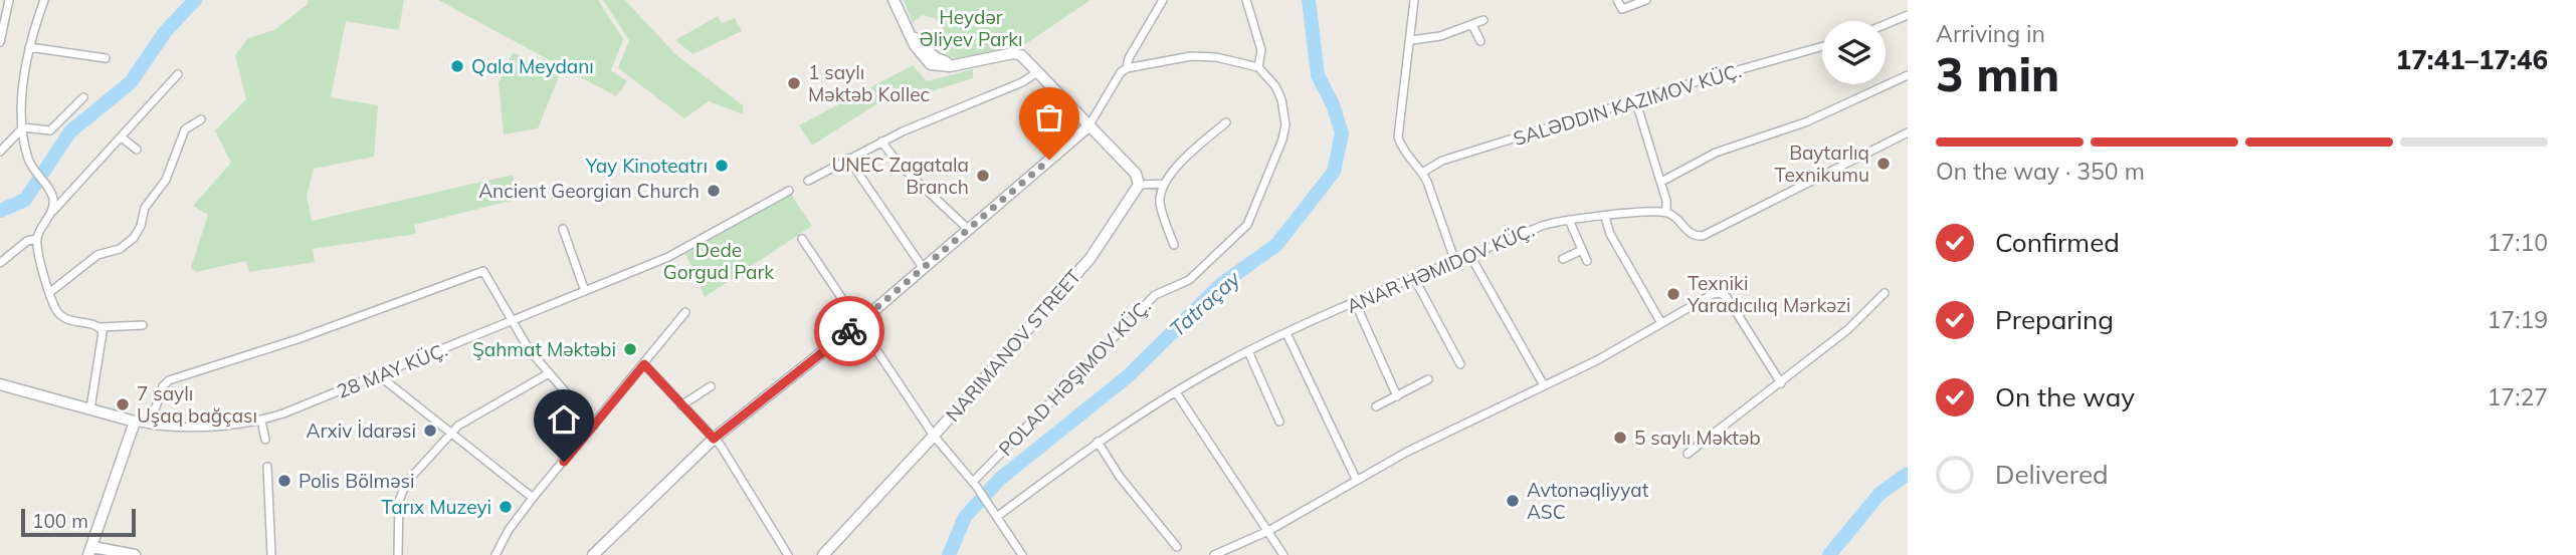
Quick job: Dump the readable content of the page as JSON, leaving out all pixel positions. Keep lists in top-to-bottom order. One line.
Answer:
{"streets":{"street":["ANAR HƏMIDOV KÜÇ.","NARIMANOV STREET","28 MAY KÜÇ.","POLAD HƏŞIMOV KÜÇ."]},"water":["Tatraçay"],"parks":["Heydər Əliyev Parkı","Dede Gorgud Park"],"places":["Qala Meydanı","1 saylı Məktəb Kollec","Baytarlıq Texnikumu","Yay Kinoteatrı","UNEC Zagatala Branch","Ancient Georgian Church","Texniki Yaradıcılıq Mərkəzi","Şahmat Məktəbi","7 saylı Uşaq bağçası","Arxiv İdarəsi","5 saylı Məktəb","Polis Bölməsi","Avtonəqliyyat ASC","Tarıx Muzeyi"],"scale_bar":"100 m","page":{"heading":["3 min","Arriving in","17:41–17:46"],"bar":"On the way · 350 m","list":[["Confirmed","17:10"],["Preparing","17:19"],["On the way","17:27"],"Delivered"],"scale":"100 m"}}
